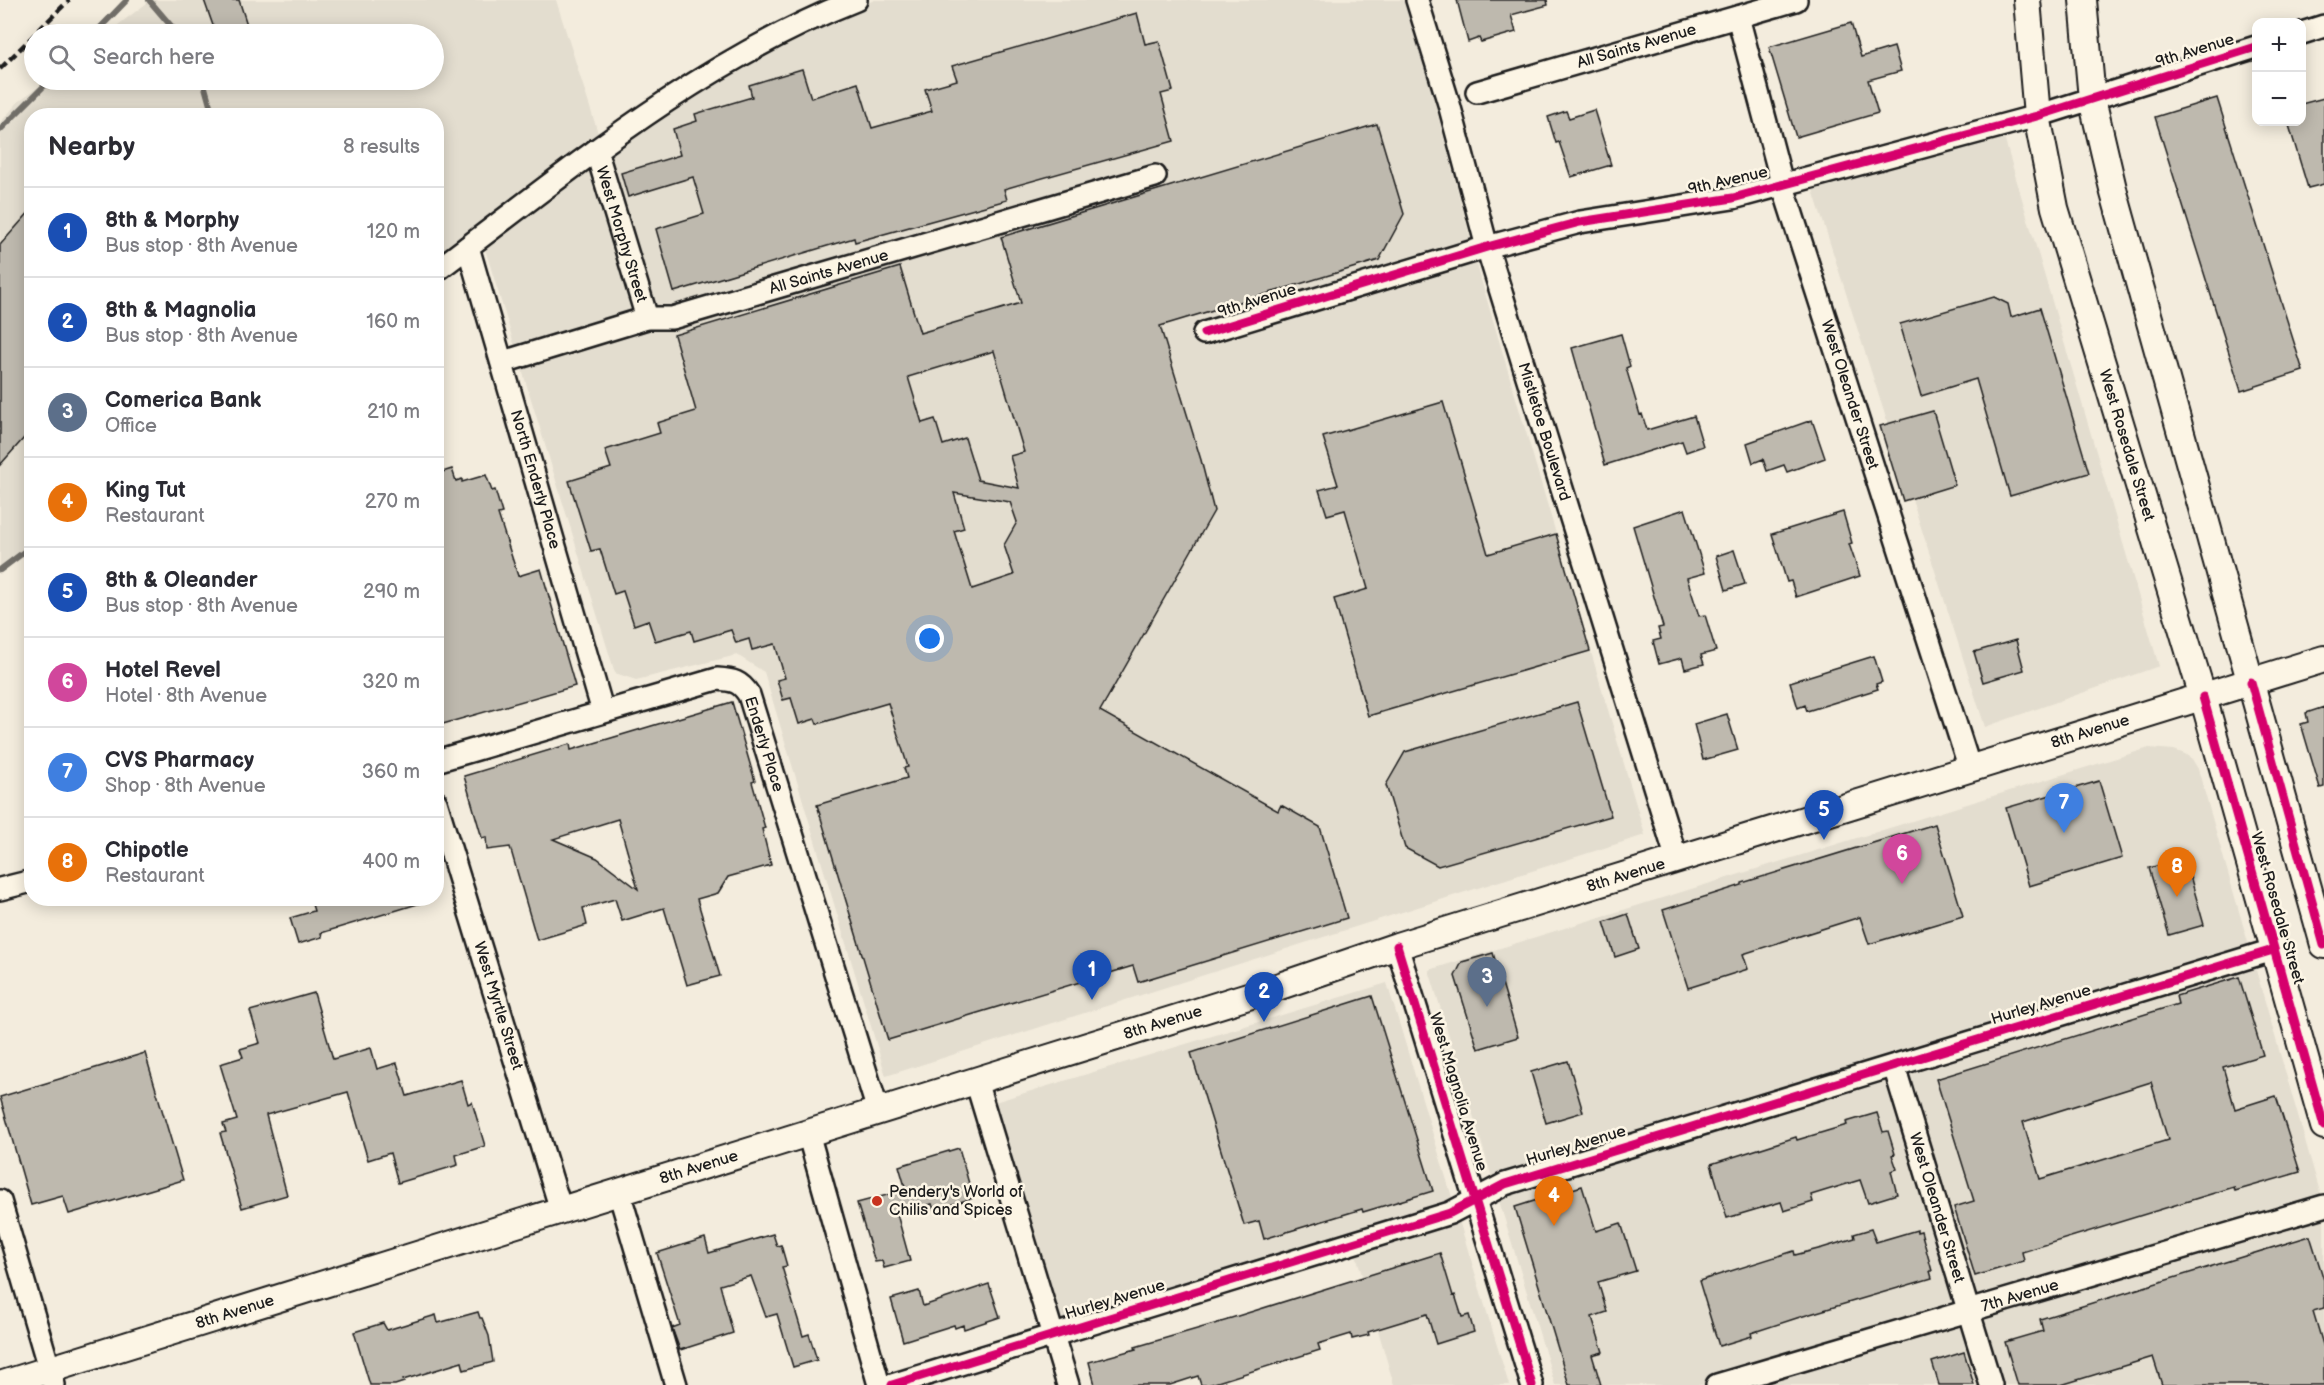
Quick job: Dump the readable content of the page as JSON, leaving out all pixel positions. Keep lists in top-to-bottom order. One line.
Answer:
{"streets":{"main road":["West Rosedale Street","8th Avenue"],"street":["All Saints Avenue","9th Avenue","West Morphy Street","West Oleander Street","Mistletoe Boulevard","North Enderly Place","Enderly Place","Hurley Avenue","West Myrtle Street","West Magnolia Avenue","7th Avenue"]},"crossings":[["All Saints Avenue","West Morphy Street"],["All Saints Avenue","West Oleander Street"],["All Saints Avenue","North Enderly Place"],["9th Avenue","West Oleander Street"],["9th Avenue","Mistletoe Boulevard"],["9th Avenue","West Rosedale Street"],["West Oleander Street","8th Avenue"],["West Oleander Street","Hurley Avenue"],["West Oleander Street","7th Avenue"],["Mistletoe Boulevard","8th Avenue"],["West Rosedale Street","8th Avenue"],["West Rosedale Street","Hurley Avenue"],["North Enderly Place","Enderly Place"],["8th Avenue","Enderly Place"],["8th Avenue","West Myrtle Street"],["8th Avenue","West Magnolia Avenue"],["Hurley Avenue","West Magnolia Avenue"]],"places":["Pendery's World of Chilis and Spices"],"page":{"map_buttons":["+","−"],"search":"Search here","heading":["Nearby","8 results"],"list":[{"mark":"1","name":"8th & Morphy","note":"Bus stop · 8th Avenue","value":"120 m"},{"mark":"2","name":"8th & Magnolia","note":"Bus stop · 8th Avenue","value":"160 m"},{"mark":"3","name":"Comerica Bank","note":"Office","value":"210 m"},{"mark":"4","name":"King Tut","note":"Restaurant","value":"270 m"},{"mark":"5","name":"8th & Oleander","note":"Bus stop · 8th Avenue","value":"290 m"},{"mark":"6","name":"Hotel Revel","note":"Hotel · 8th Avenue","value":"320 m"},{"mark":"7","name":"CVS Pharmacy","note":"Shop · 8th Avenue","value":"360 m"},{"mark":"8","name":"Chipotle","note":"Restaurant","value":"400 m"}],"pins":["7","5","6","8","1","3","2","4"]}}
